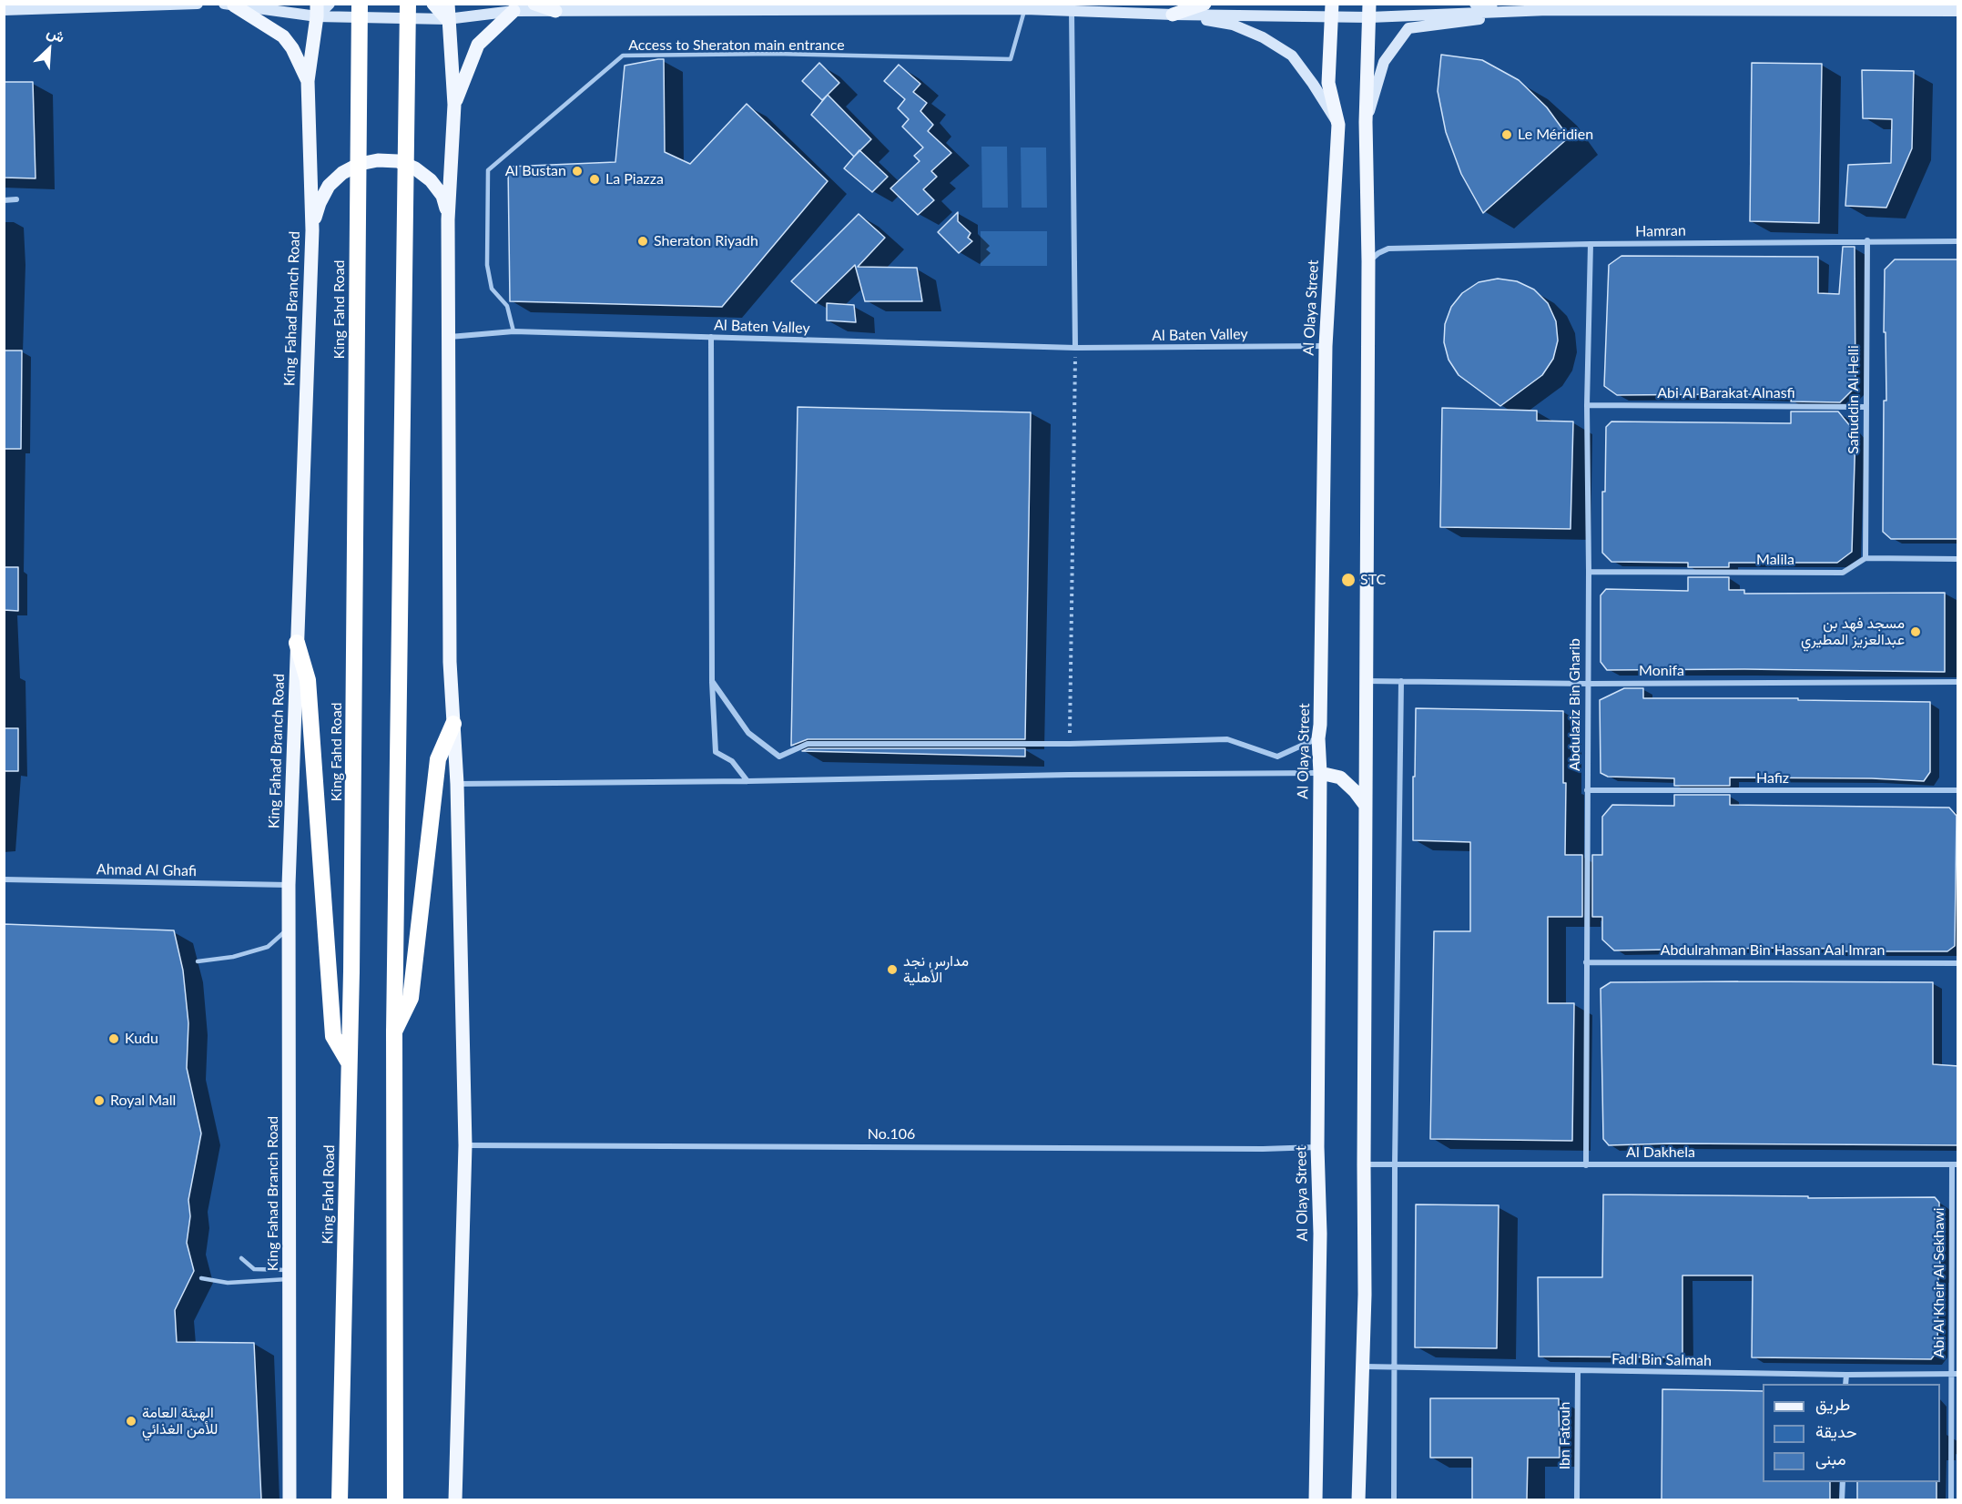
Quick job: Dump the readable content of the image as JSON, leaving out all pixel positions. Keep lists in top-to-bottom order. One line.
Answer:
{"streets":{"highway":["King Fahd Road"],"main road":["Al Olaya Street","King Fahad Branch Road"],"street":["Hamran","Al Baten Valley","Abi Al Barakat Alnasfi","Safiuddin Al Helli","Malila","Monifa","Abdulaziz Bin Gharib","Hafiz","Ahmad Al Ghafi","Abdulrahman Bin Hassan Aal Imran","No.106","Al Dakhela","Abi Al Kheir Al Sekhawi","Fadl Bin Salmah","Ibn Fatouh"],"lane":["Access to Sheraton main entrance"]},"crossings":[["Access to Sheraton main entrance","Al Baten Valley"],["Hamran","Safiuddin Al Helli"],["Hamran","Abdulaziz Bin Gharib"],["Al Olaya Street","Al Baten Valley"],["Al Olaya Street","No.106"],["King Fahad Branch Road","Ahmad Al Ghafi"],["Abi Al Barakat Alnasfi","Safiuddin Al Helli"],["Abi Al Barakat Alnasfi","Abdulaziz Bin Gharib"],["Safiuddin Al Helli","Malila"],["Malila","Abdulaziz Bin Gharib"],["Monifa","Abdulaziz Bin Gharib"],["Abdulaziz Bin Gharib","Hafiz"],["Abdulaziz Bin Gharib","Abdulrahman Bin Hassan Aal Imran"],["Abdulaziz Bin Gharib","Al Dakhela"],["Al Dakhela","Abi Al Kheir Al Sekhawi"],["Abi Al Kheir Al Sekhawi","Fadl Bin Salmah"],["Fadl Bin Salmah","Ibn Fatouh"]],"places":["Le Méridien","Al Bustan","La Piazza","Sheraton Riyadh","STC","مسجد فهد بن عبدالعزيز المطيري","مدارس نجد الأهلية","Kudu","Royal Mall","الهيئة العامة للأمن الغذائي"],"legend":["طريق","حديقة","مبنى"],"north":"top right"}
